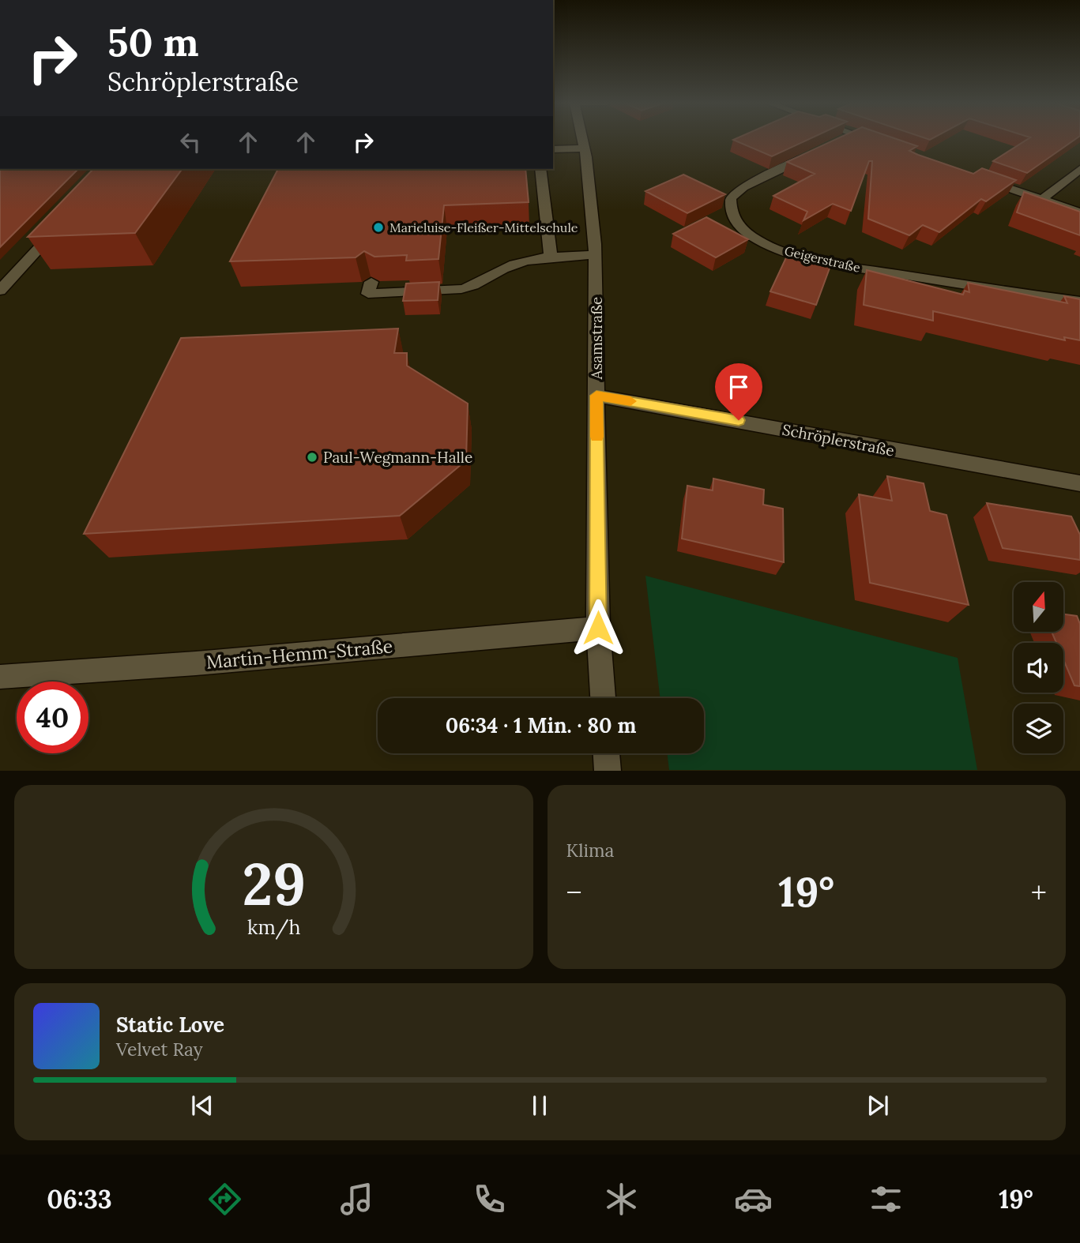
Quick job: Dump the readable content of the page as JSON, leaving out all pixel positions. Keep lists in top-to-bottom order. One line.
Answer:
{"streets":{"street":["Geigerstraße","Asamstraße","Schröplerstraße","Martin-Hemm-Straße"]},"crossings":[["Asamstraße","Schröplerstraße"],["Asamstraße","Martin-Hemm-Straße"]],"places":["Marieluise-Fleißer-Mittelschule","Paul-Wegmann-Halle"],"north":"top","page":{"turn":["50 m","Schröplerstraße"],"limit":"40","trip":"06:34 · 1 Min. · 80 m","tile":"Klima","heat":["−","19°","+"],"song":["Static Love","Velvet Ray"],"tabs":["06:33","19°"],"gauge":["29","km/h"]}}
